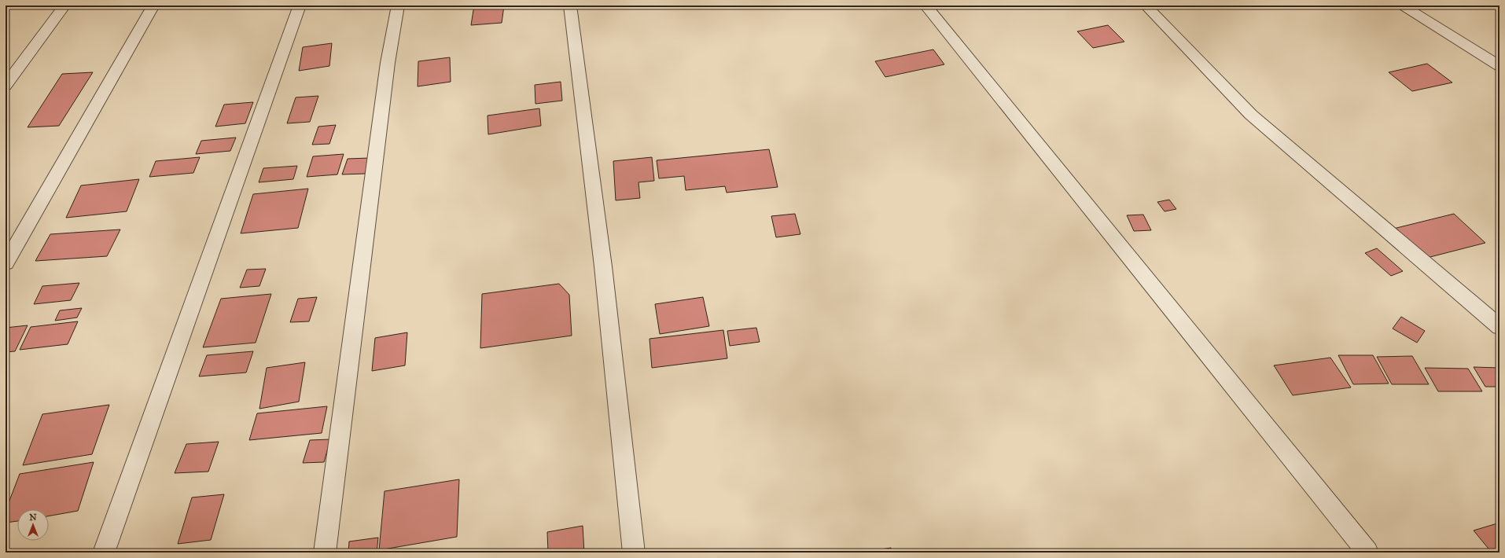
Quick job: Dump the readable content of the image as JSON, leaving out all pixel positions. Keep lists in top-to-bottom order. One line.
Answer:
{"north":"top"}
